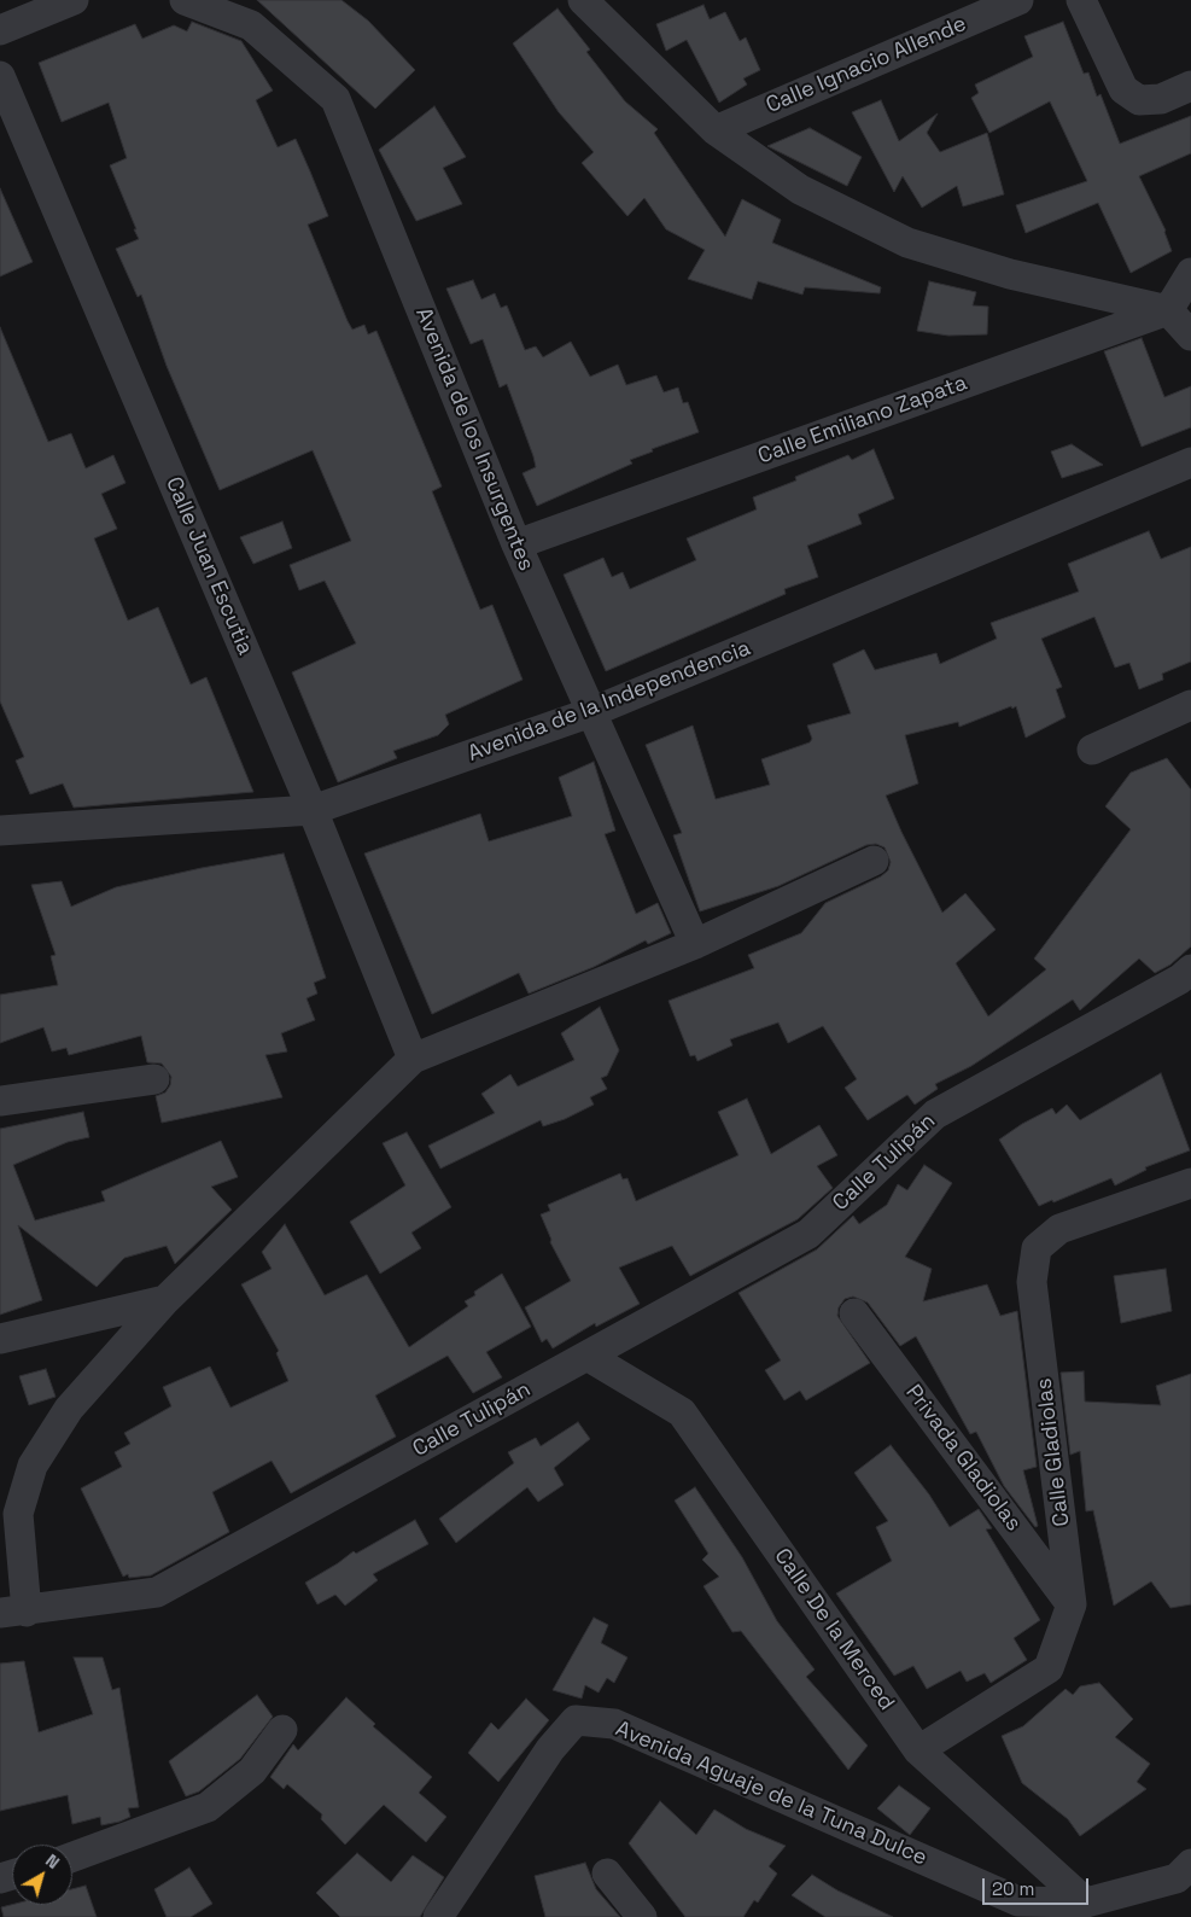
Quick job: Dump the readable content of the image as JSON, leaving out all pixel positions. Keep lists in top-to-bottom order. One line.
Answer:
{"streets":{"street":["Calle Ignacio Allende","Calle Emiliano Zapata","Avenida de los Insurgentes","Calle Juan Escutia","Avenida de la Independencia","Calle Tulipán","Calle Gladiolas","Privada Gladiolas","Calle De la Merced","Avenida Aguaje de la Tuna Dulce"]},"crossings":[["Calle Emiliano Zapata","Avenida de los Insurgentes"],["Avenida de los Insurgentes","Avenida de la Independencia"],["Avenida de los Insurgentes","Calle Tulipán"],["Calle Juan Escutia","Avenida de la Independencia"],["Calle Juan Escutia","Calle Tulipán"],["Calle Tulipán","Calle De la Merced"],["Calle Gladiolas","Privada Gladiolas"],["Calle Gladiolas","Calle De la Merced"],["Calle De la Merced","Avenida Aguaje de la Tuna Dulce"]],"scale_bar":"20 m","north":"top right"}
